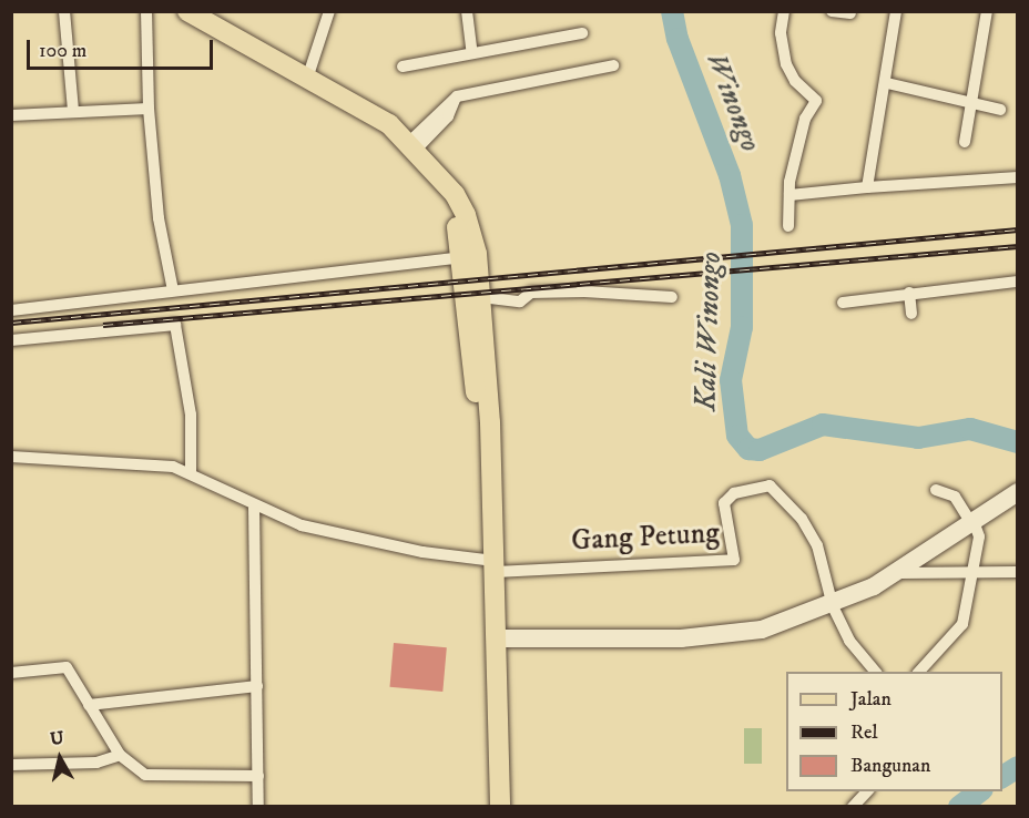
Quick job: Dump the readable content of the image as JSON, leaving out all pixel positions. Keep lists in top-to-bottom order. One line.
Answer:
{"streets":{"street":["Gang Petung"]},"water":["Winongo","Kali Winongo"],"legend":["Jalan","Rel","Bangunan"],"scale_bar":"100 m","north":"top"}
